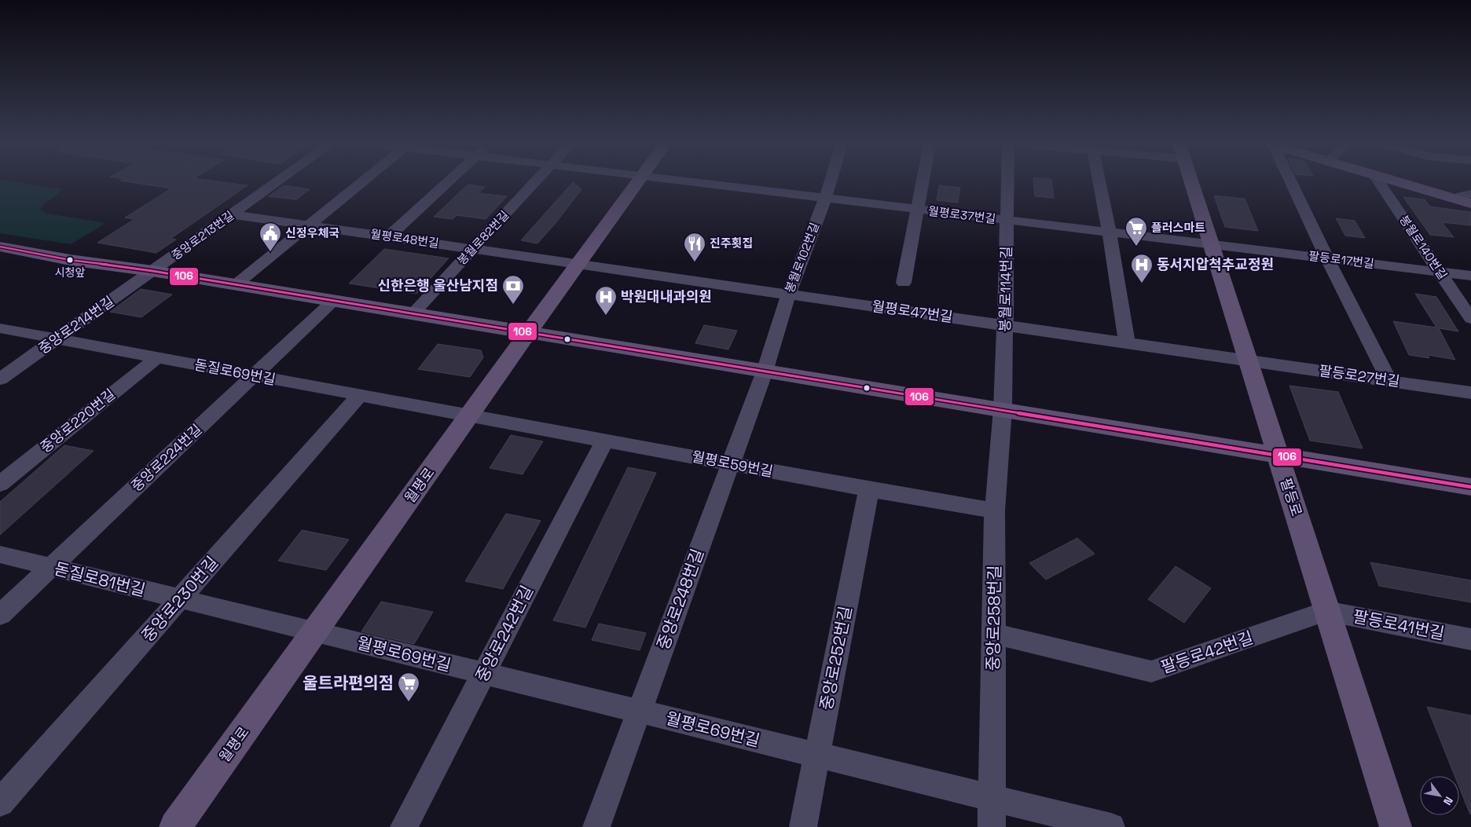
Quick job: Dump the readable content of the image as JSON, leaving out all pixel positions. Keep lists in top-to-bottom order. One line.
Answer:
{"streets":{"main road":["월평로","팔등로"],"street":["월평로37번길","중앙로213번길","봉월로82번길","월평로48번길","봉월로140번길","봉월로102번길","팔등로17번길","봉월로114번길","월평로47번길","중앙로214번길","돋질로69번길","팔등로27번길","중앙로220번길","중앙로224번길","월평로59번길","돋질로81번길","중앙로230번길","중앙로248번길","중앙로258번길","팔등로41번길","중앙로242번길","팔등로42번길","월평로69번길","중앙로252번길"]},"crossings":[["월평로37번길","봉월로102번길"],["월평로37번길","팔등로17번길"],["월평로37번길","봉월로114번길"],["월평로37번길","팔등로"],["중앙로213번길","월평로48번길"],["중앙로213번길","중앙로214번길"],["봉월로82번길","월평로48번길"],["월평로48번길","월평로47번길"],["월평로48번길","월평로"],["봉월로140번길","팔등로17번길"],["봉월로102번길","월평로47번길"],["봉월로102번길","중앙로248번길"],["팔등로17번길","팔등로"],["봉월로114번길","월평로47번길"],["봉월로114번길","중앙로258번길"],["월평로47번길","팔등로27번길"],["월평로47번길","월평로"],["월평로47번길","팔등로"],["중앙로214번길","돋질로69번길"],["돋질로69번길","중앙로220번길"],["돋질로69번길","중앙로224번길"],["돋질로69번길","월평로59번길"],["돋질로69번길","월평로"],["돋질로69번길","중앙로230번길"],["팔등로27번길","팔등로"],["중앙로224번길","돋질로81번길"],["월평로59번길","월평로"],["월평로59번길","중앙로248번길"],["월평로59번길","중앙로258번길"],["월평로59번길","중앙로242번길"],["월평로59번길","중앙로252번길"],["월평로","돋질로81번길"],["월평로","월평로69번길"],["팔등로","팔등로41번길"],["팔등로","팔등로42번길"],["돋질로81번길","중앙로230번길"],["돋질로81번길","월평로69번길"],["중앙로248번길","월평로69번길"],["중앙로258번길","팔등로42번길"],["중앙로258번길","월평로69번길"],["팔등로41번길","팔등로42번길"],["중앙로242번길","월평로69번길"],["월평로69번길","중앙로252번길"]],"places":{"supermarket":["플러스마트","울트라편의점"],"public building":["신정우체국"],"other":["시청앞"],"restaurant":["진주횟집"],"hospital":["동서지압척추교정원","박원대내과의원"],"bank":["신한은행 울산남지점"]},"lines":["transit line 106"],"north":"bottom right"}
